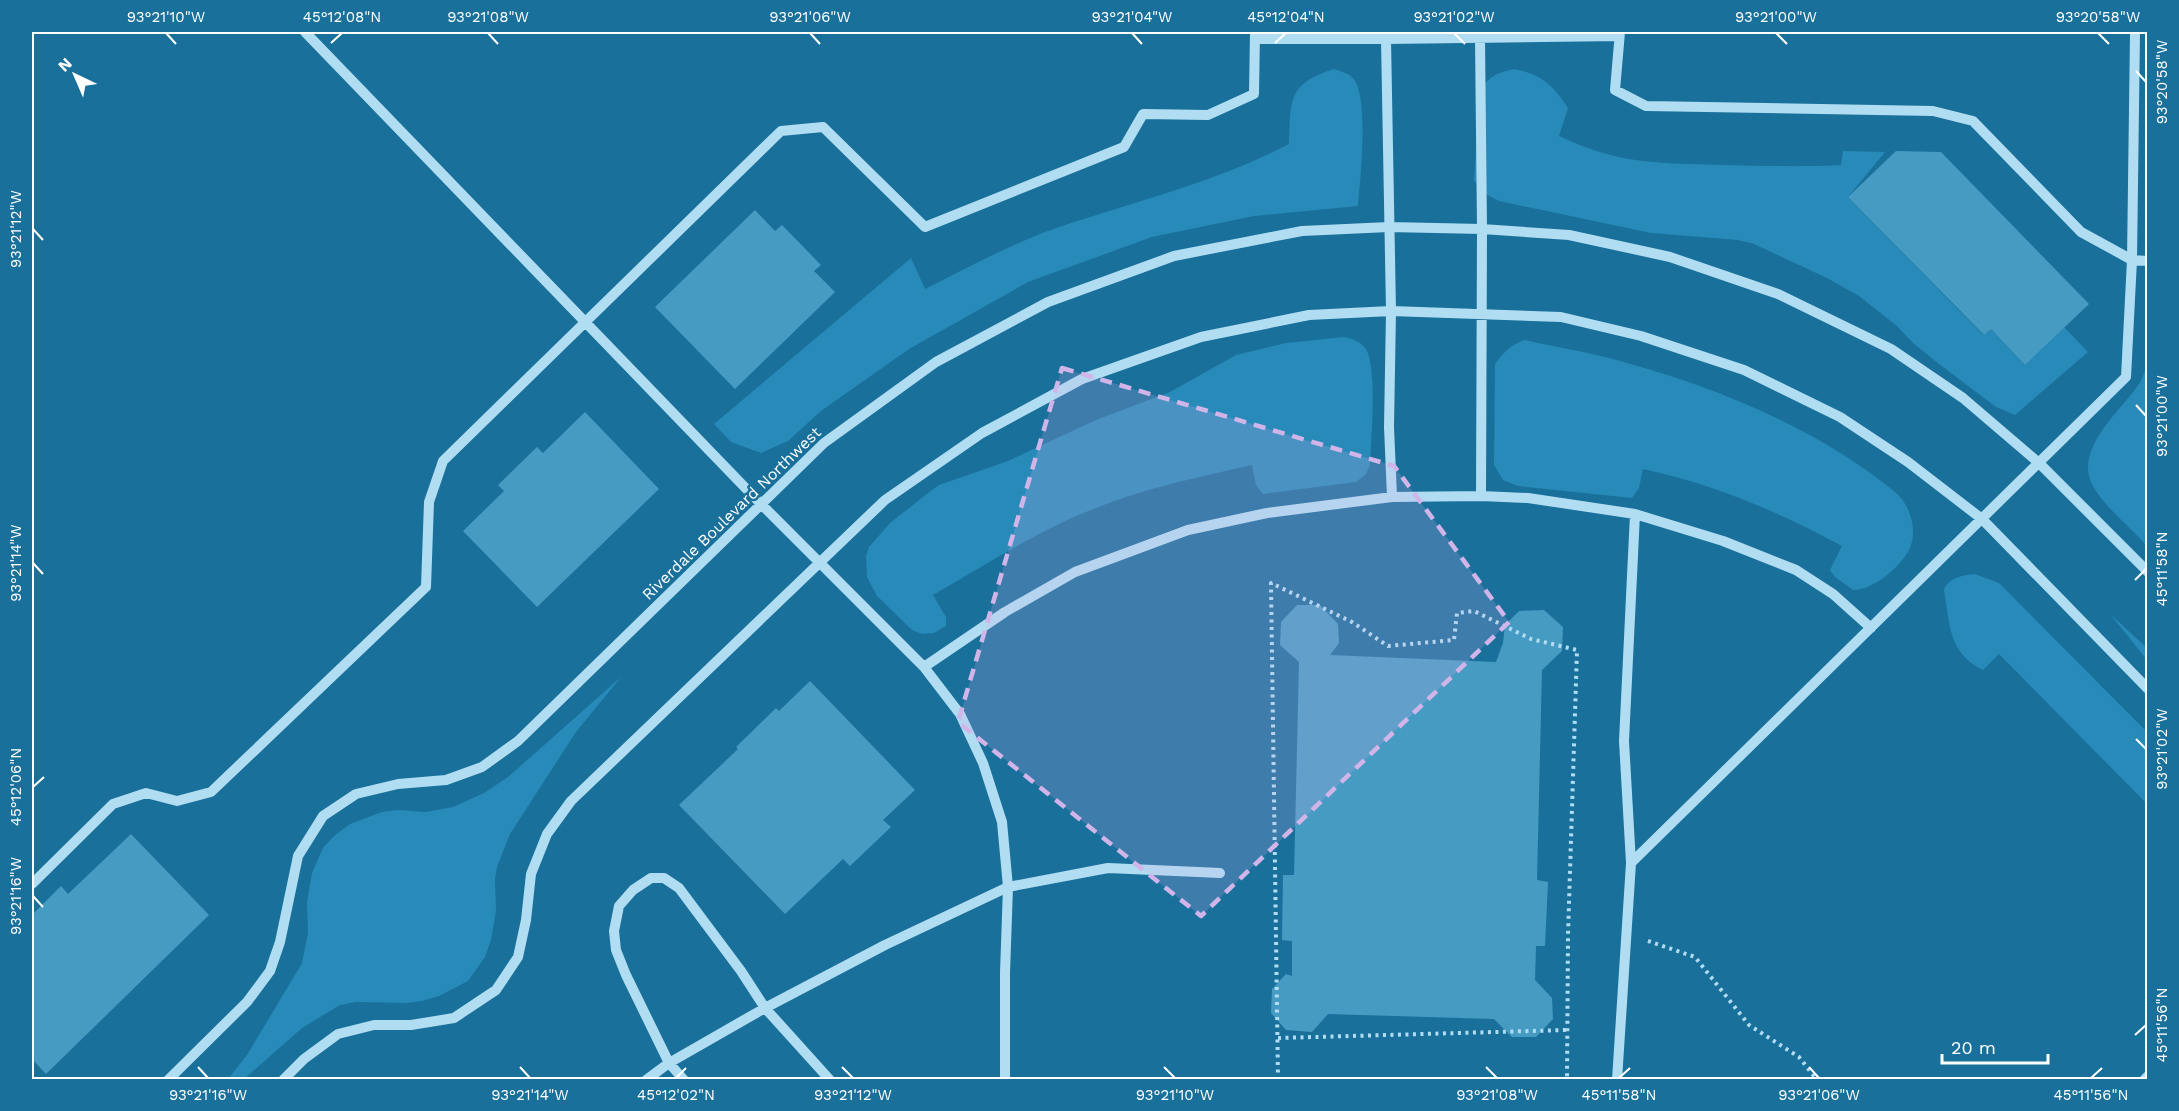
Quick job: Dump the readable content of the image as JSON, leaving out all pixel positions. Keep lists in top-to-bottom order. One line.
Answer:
{"streets":{"street":["Riverdale Boulevard Northwest"]},"scale_bar":"20 m","north":"top left","coordinates":["93°21'10\"W","45°12'08\"N","93°21'08\"W","93°21'06\"W","93°21'04\"W","45°12'04\"N","93°21'02\"W","93°21'00\"W","93°20'58\"W","93°21'12\"W","93°21'14\"W","45°11'58\"N","45°12'06\"N","93°21'16\"W","45°11'56\"N","45°12'02\"N"]}
